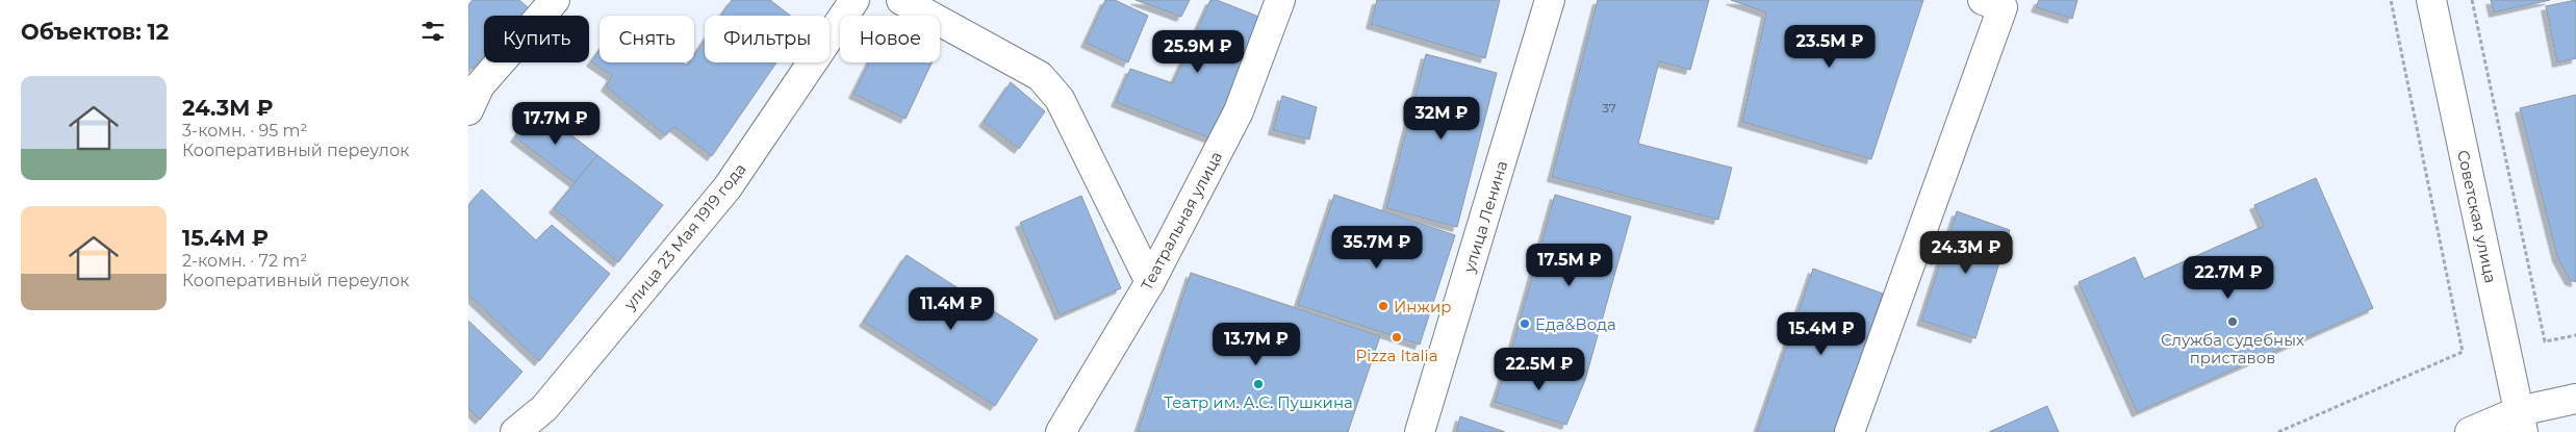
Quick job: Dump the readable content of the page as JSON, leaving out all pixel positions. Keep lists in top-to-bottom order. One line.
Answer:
{"streets":{"street":["улица Ленина","Советская улица","Театральная улица","улица 23 Мая 1919 года"]},"places":["Инжир","Служба судебных приставов","Еда&Вода","Pizza Italia","Театр им. А.С. Пушкина"],"house_numbers":["37"],"page":{"heading":"Объектов: 12","chip":["Купить","Снять","Фильтры","Новое"],"price":["23.5M ₽","25.9M ₽","32M ₽","17.7M ₽","35.7M ₽","24.3M ₽","17.5M ₽","22.7M ₽","11.4M ₽","15.4M ₽","13.7M ₽","22.5M ₽"],"list":[{"name":"24.3M ₽","note":"3-комн. · 95 m² · Кооперативный переулок"},{"name":"15.4M ₽","note":"2-комн. · 72 m² · Кооперативный переулок"}]}}
